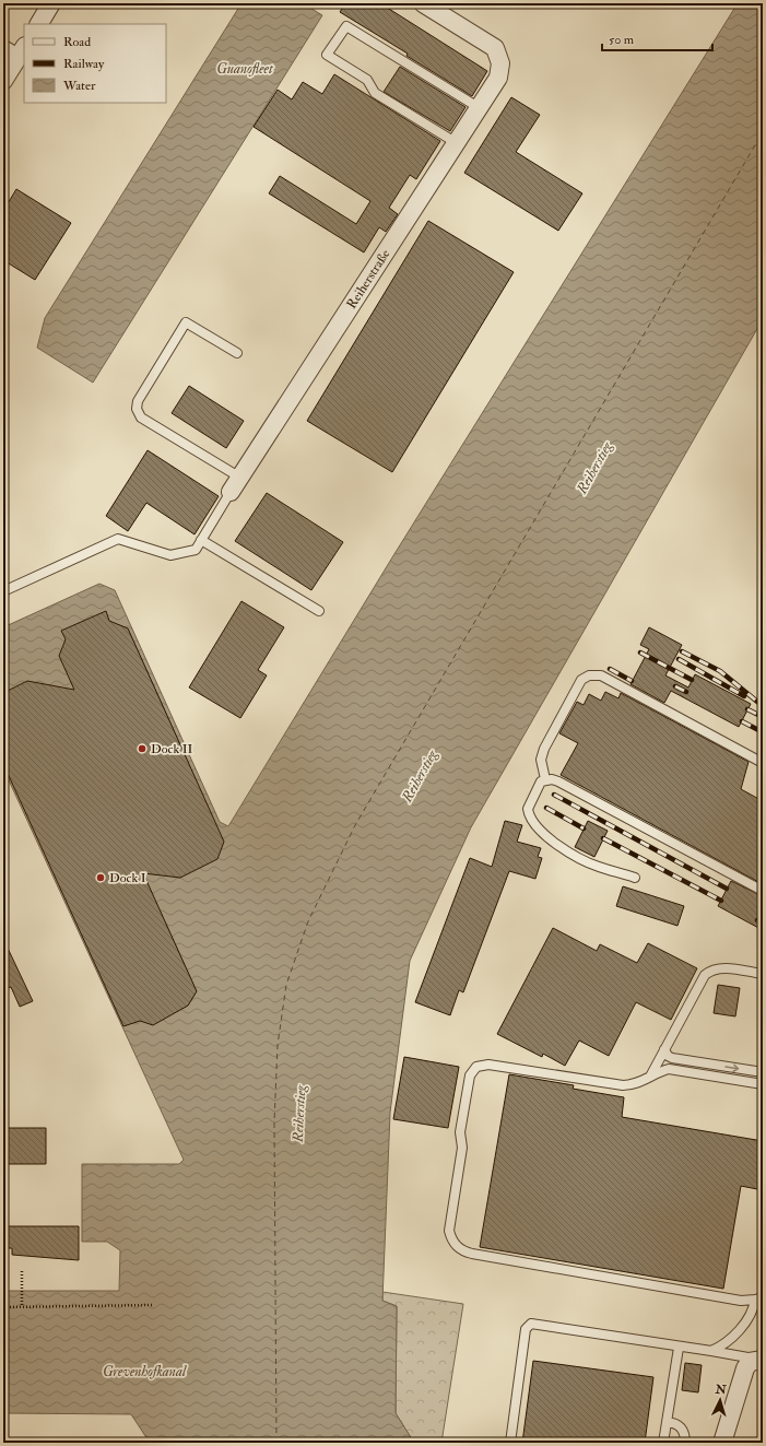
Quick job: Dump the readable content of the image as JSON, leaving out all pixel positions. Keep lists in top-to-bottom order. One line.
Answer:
{"streets":{"street":["Reiherstraße"]},"water":["Guanofleet","Reiherstieg","Grevenhofkanal"],"places":["Dock II","Dock I"],"legend":["Road","Railway","Water"],"scale_bar":"50 m","north":"top"}
